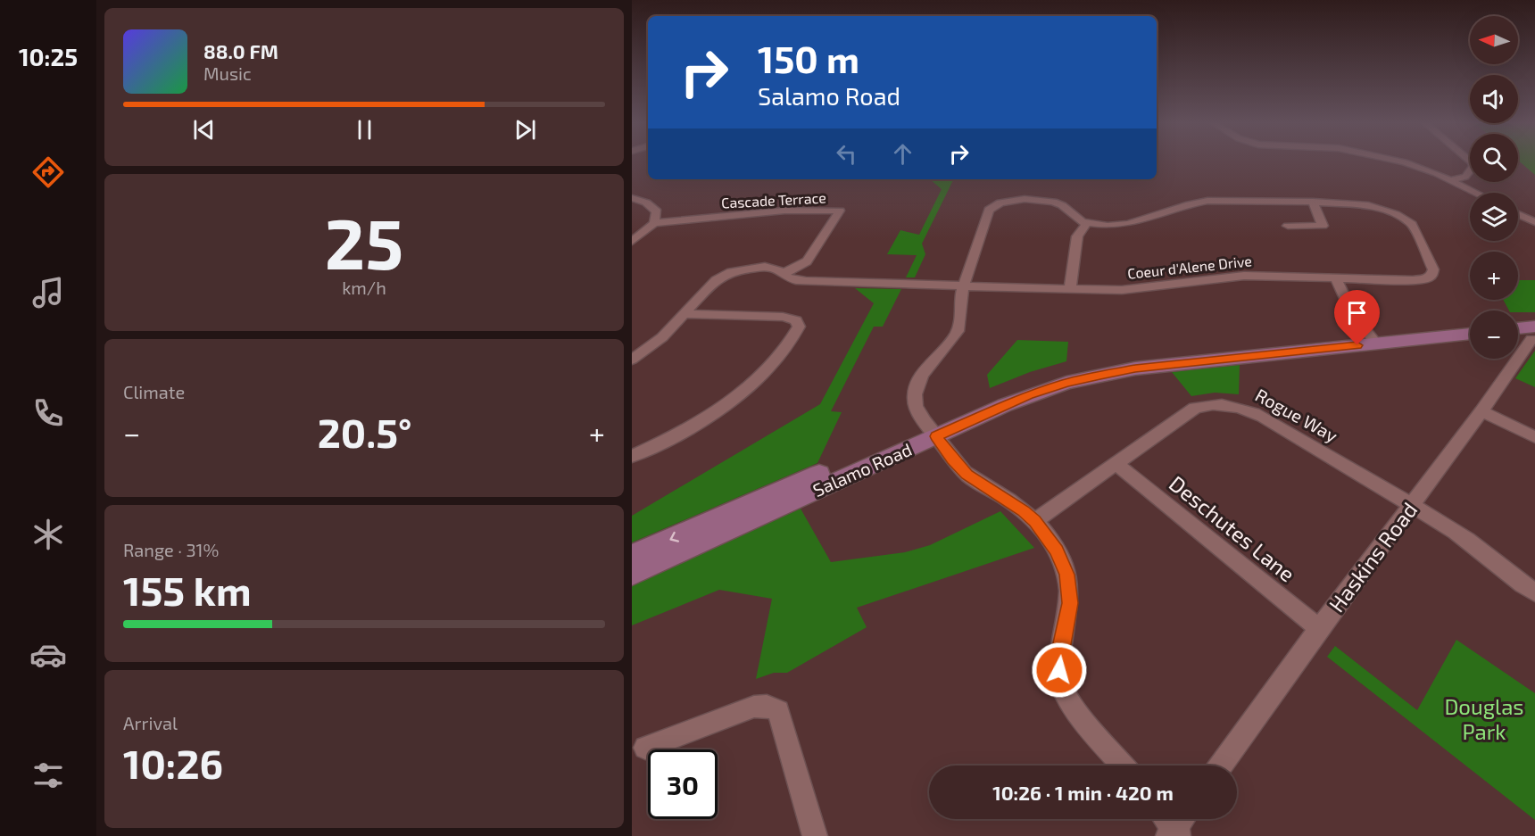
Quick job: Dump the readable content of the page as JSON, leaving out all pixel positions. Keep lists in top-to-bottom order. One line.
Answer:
{"streets":{"main road":["Salamo Road"],"street":["Cascade Terrace","Coeur d'Alene Drive","Rogue Way","Deschutes Lane","Haskins Road"]},"crossings":[["Cascade Terrace","Coeur d'Alene Drive"],["Rogue Way","Deschutes Lane"],["Rogue Way","Haskins Road"],["Deschutes Lane","Haskins Road"]],"parks":["Douglas Park"],"north":"left","page":{"tabs":"10:25","map_buttons":["+","−"],"turn":["150 m","Salamo Road"],"song":["88.0 FM","Music"],"tile":[["25","km/h"],"Climate",["Range · 31%","155 km"],["Arrival","10:26"]],"heat":["−","20.5°","+"],"limit":"30","trip":"10:26 · 1 min · 420 m"}}
